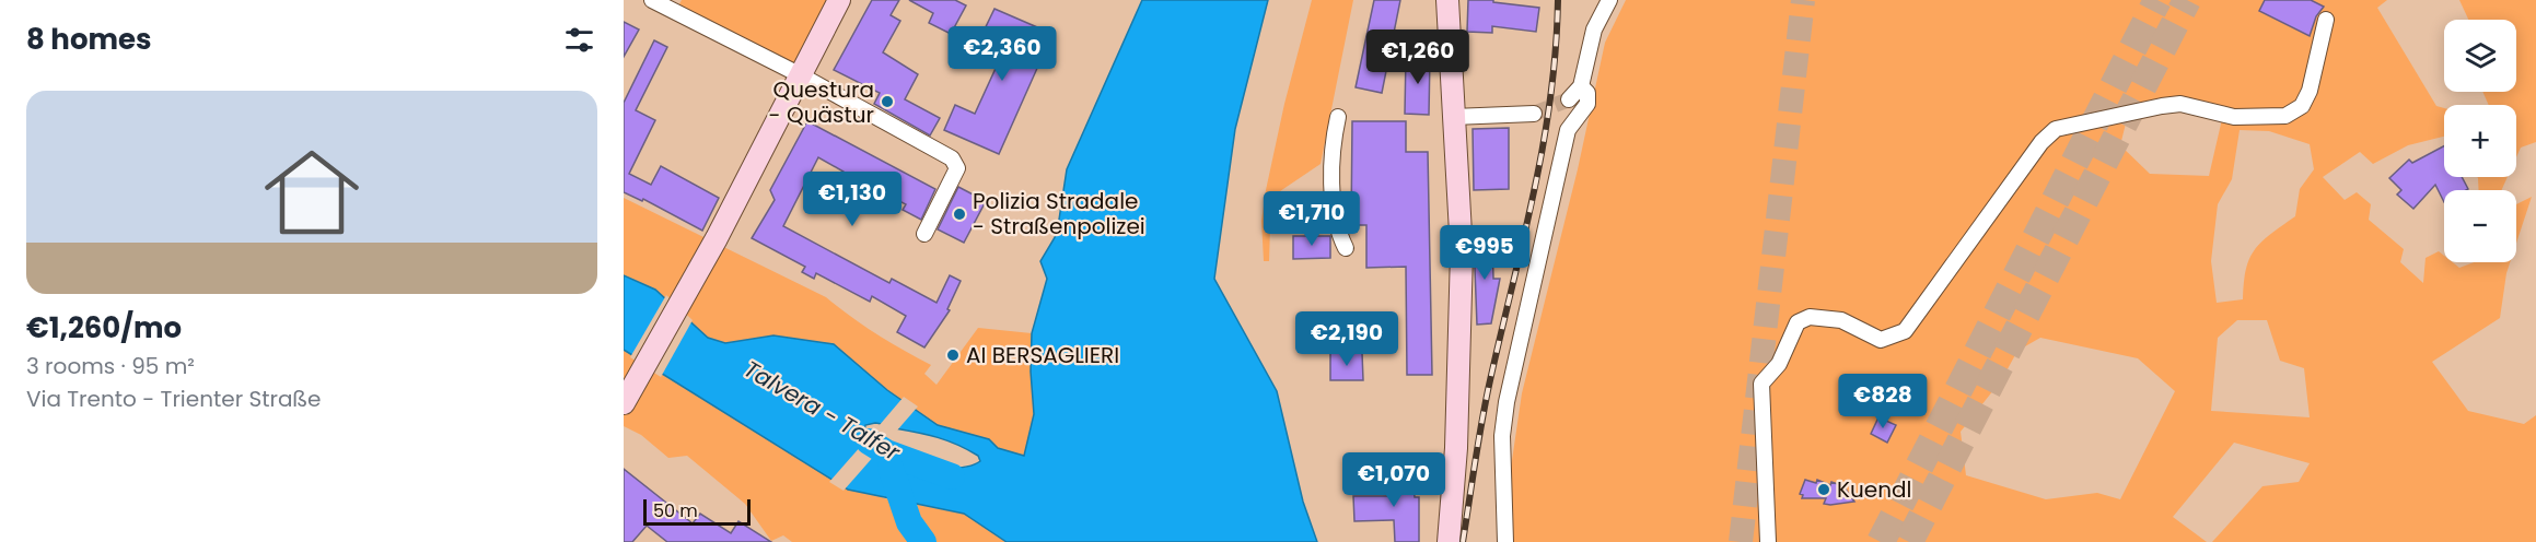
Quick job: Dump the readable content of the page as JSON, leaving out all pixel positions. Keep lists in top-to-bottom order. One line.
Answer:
{"water":["Talvera - Talfer"],"places":["Questura - Quästur","Polizia Stradale - Straßenpolizei","AI BERSAGLIERI","Kuendl"],"scale_bar":"50 m","page":{"heading":"8 homes","map_buttons":["+","−"],"price":["€2,360","€1,260","€1,130","€1,710","€995","€2,190","€828","€1,070"],"list":[{"name":"€1,260/mo","note":"3 rooms · 95 m² · Via Trento - Trienter Straße"}],"scale":"50 m"}}
